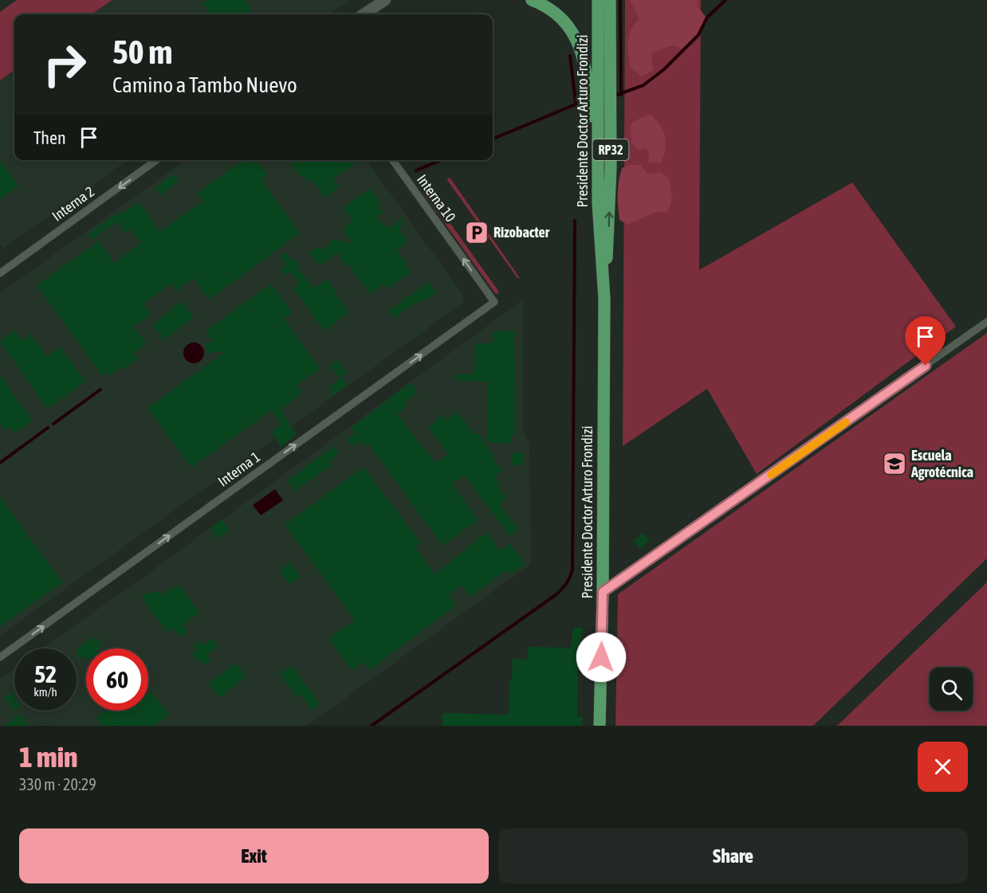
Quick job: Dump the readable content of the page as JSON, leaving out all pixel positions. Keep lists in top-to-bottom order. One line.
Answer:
{"streets":{"main road":["Presidente Doctor Arturo Frondizi","RP32"],"street":["Interna 10","Interna 2","Interna 1"]},"crossings":[["Interna 10","Interna 1"]],"one_way":["Interna 10","Interna 2","Interna 1"],"places":{"parking":["Rizobacter"],"school or university":["Escuela Agrotécnica"]},"page":{"turn":["50 m","Camino a Tambo Nuevo"],"then":"Then","speed":"52 km/h","limit":"60","heading":["1 min","330 m · 20:29"],"buttons":["Exit","Share"]}}
